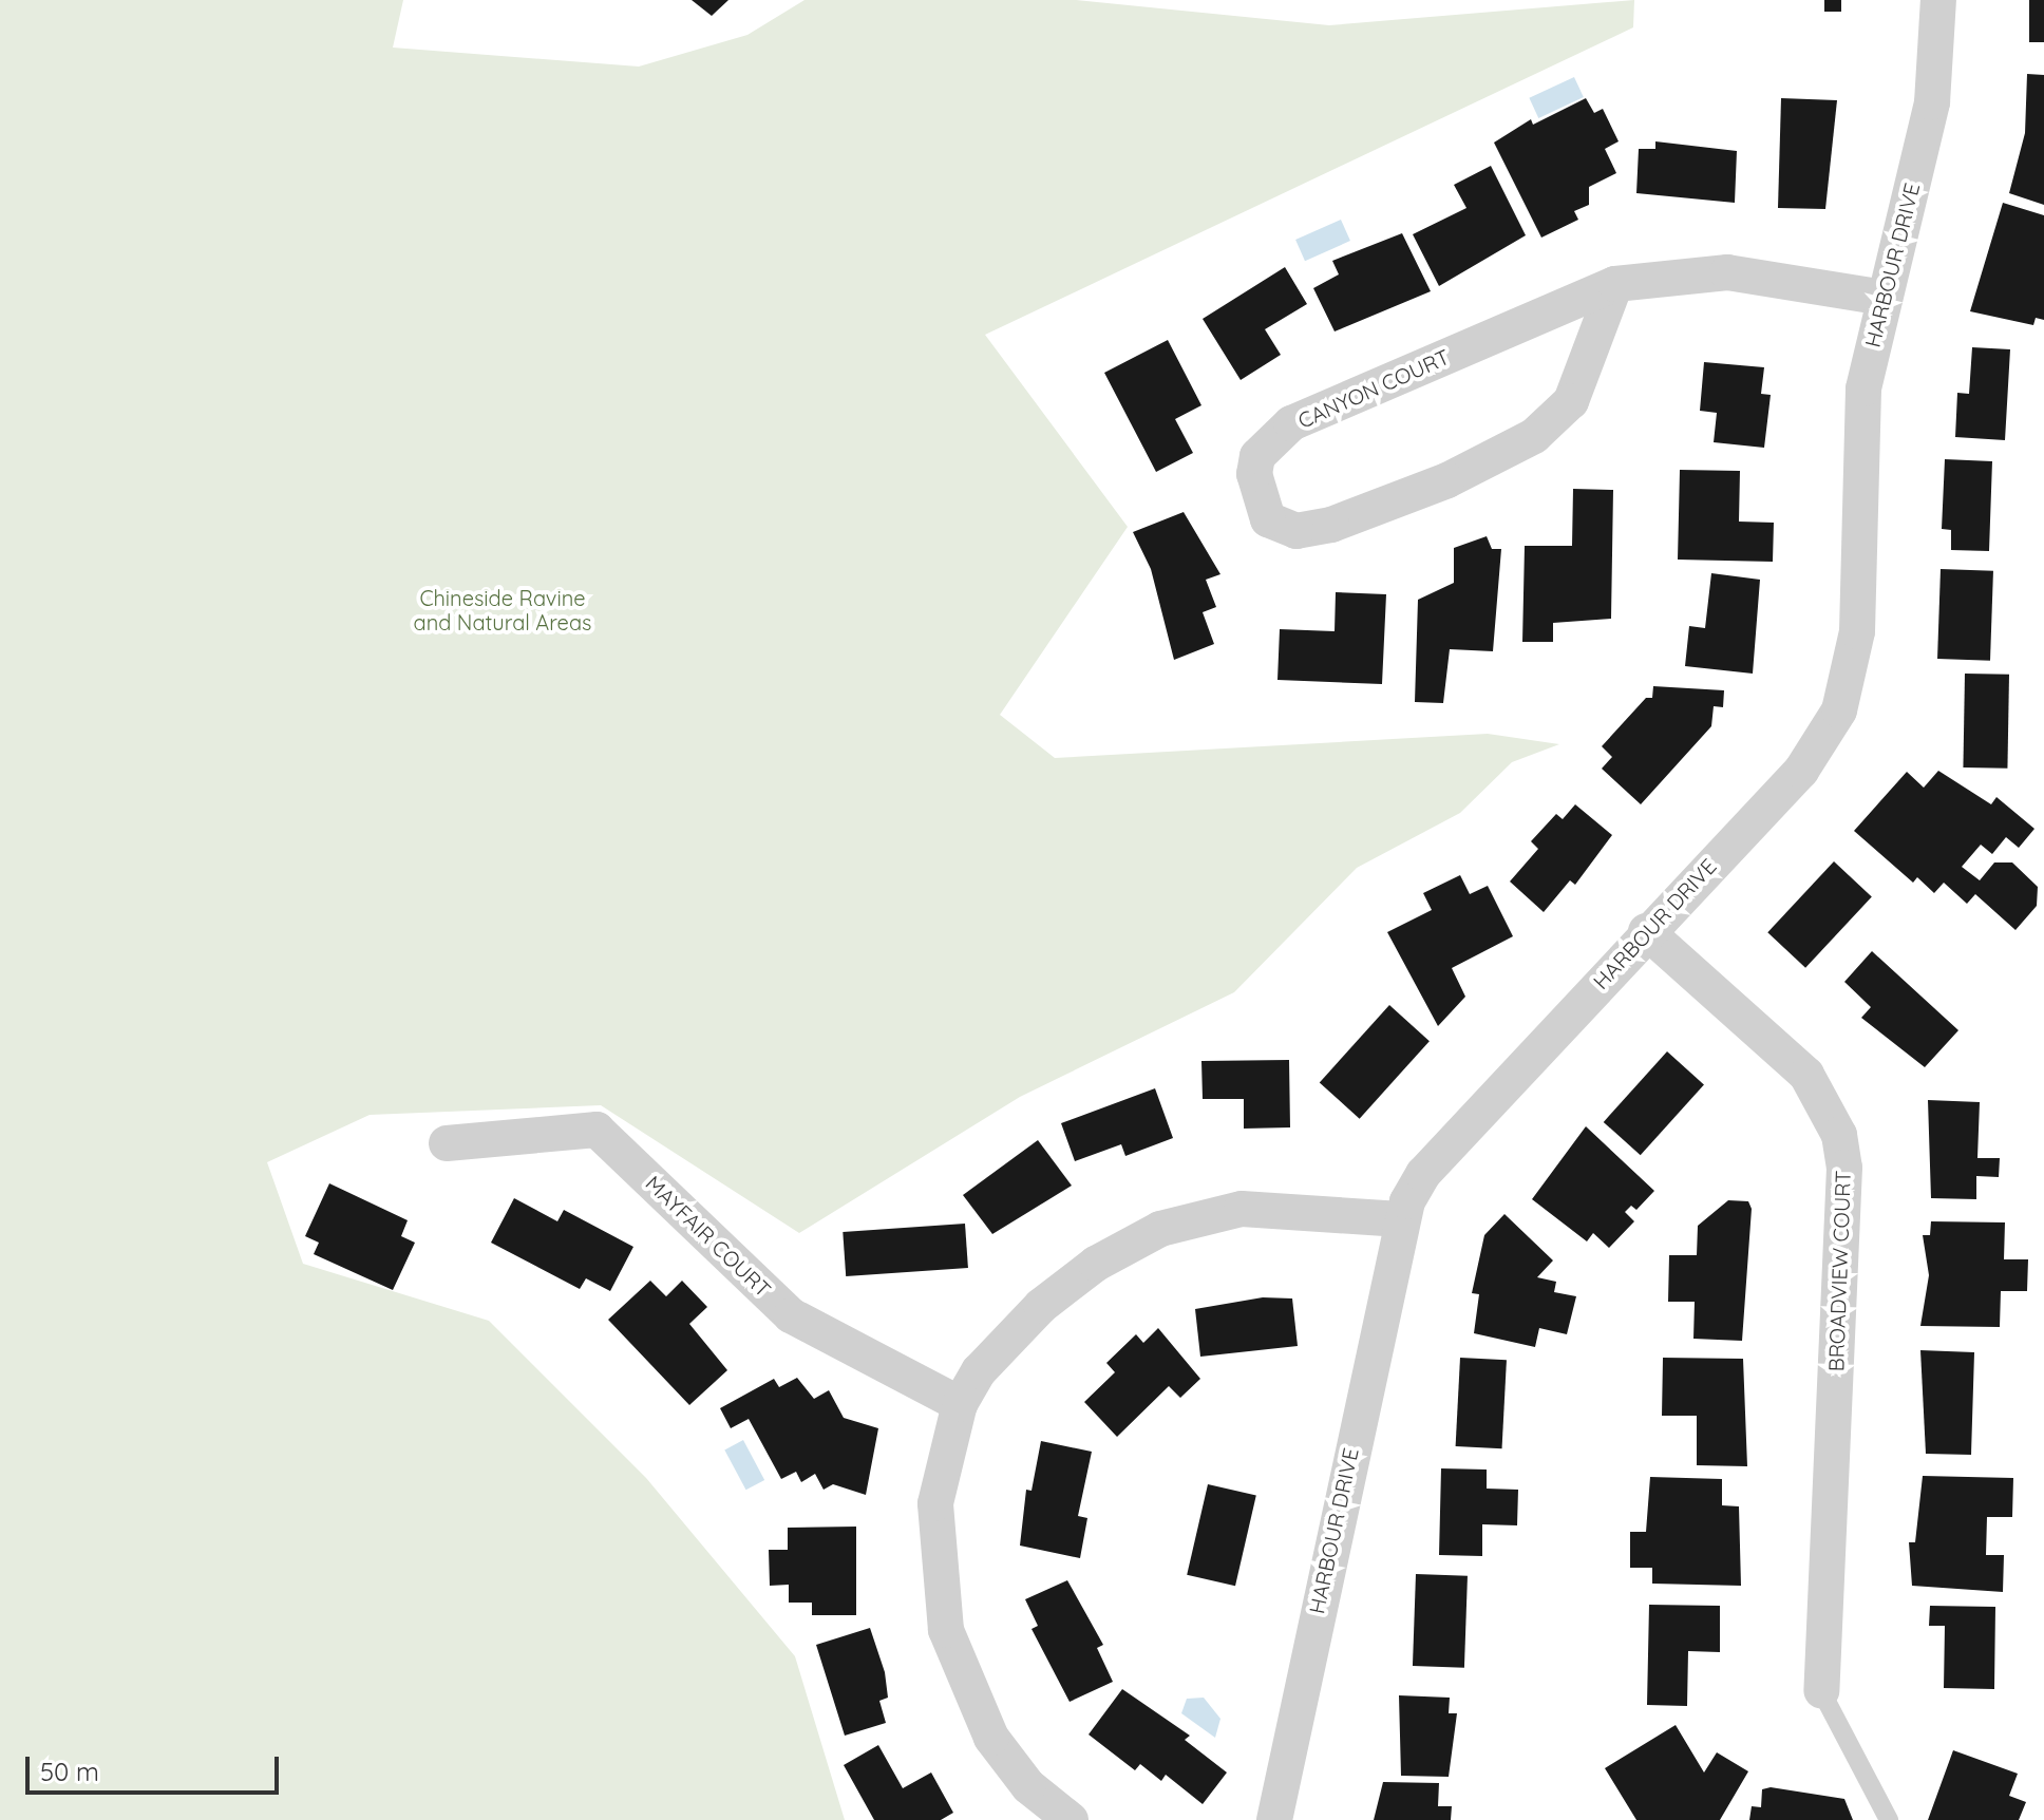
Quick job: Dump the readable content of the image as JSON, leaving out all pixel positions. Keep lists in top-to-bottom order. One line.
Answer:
{"streets":{"street":["HARBOUR DRIVE","CANYON COURT","MAYFAIR COURT","BROADVIEW COURT"]},"crossings":[["HARBOUR DRIVE","CANYON COURT"],["HARBOUR DRIVE","BROADVIEW COURT"]],"parks":["Chineside Ravine and Natural Areas"],"scale_bar":"50 m"}
